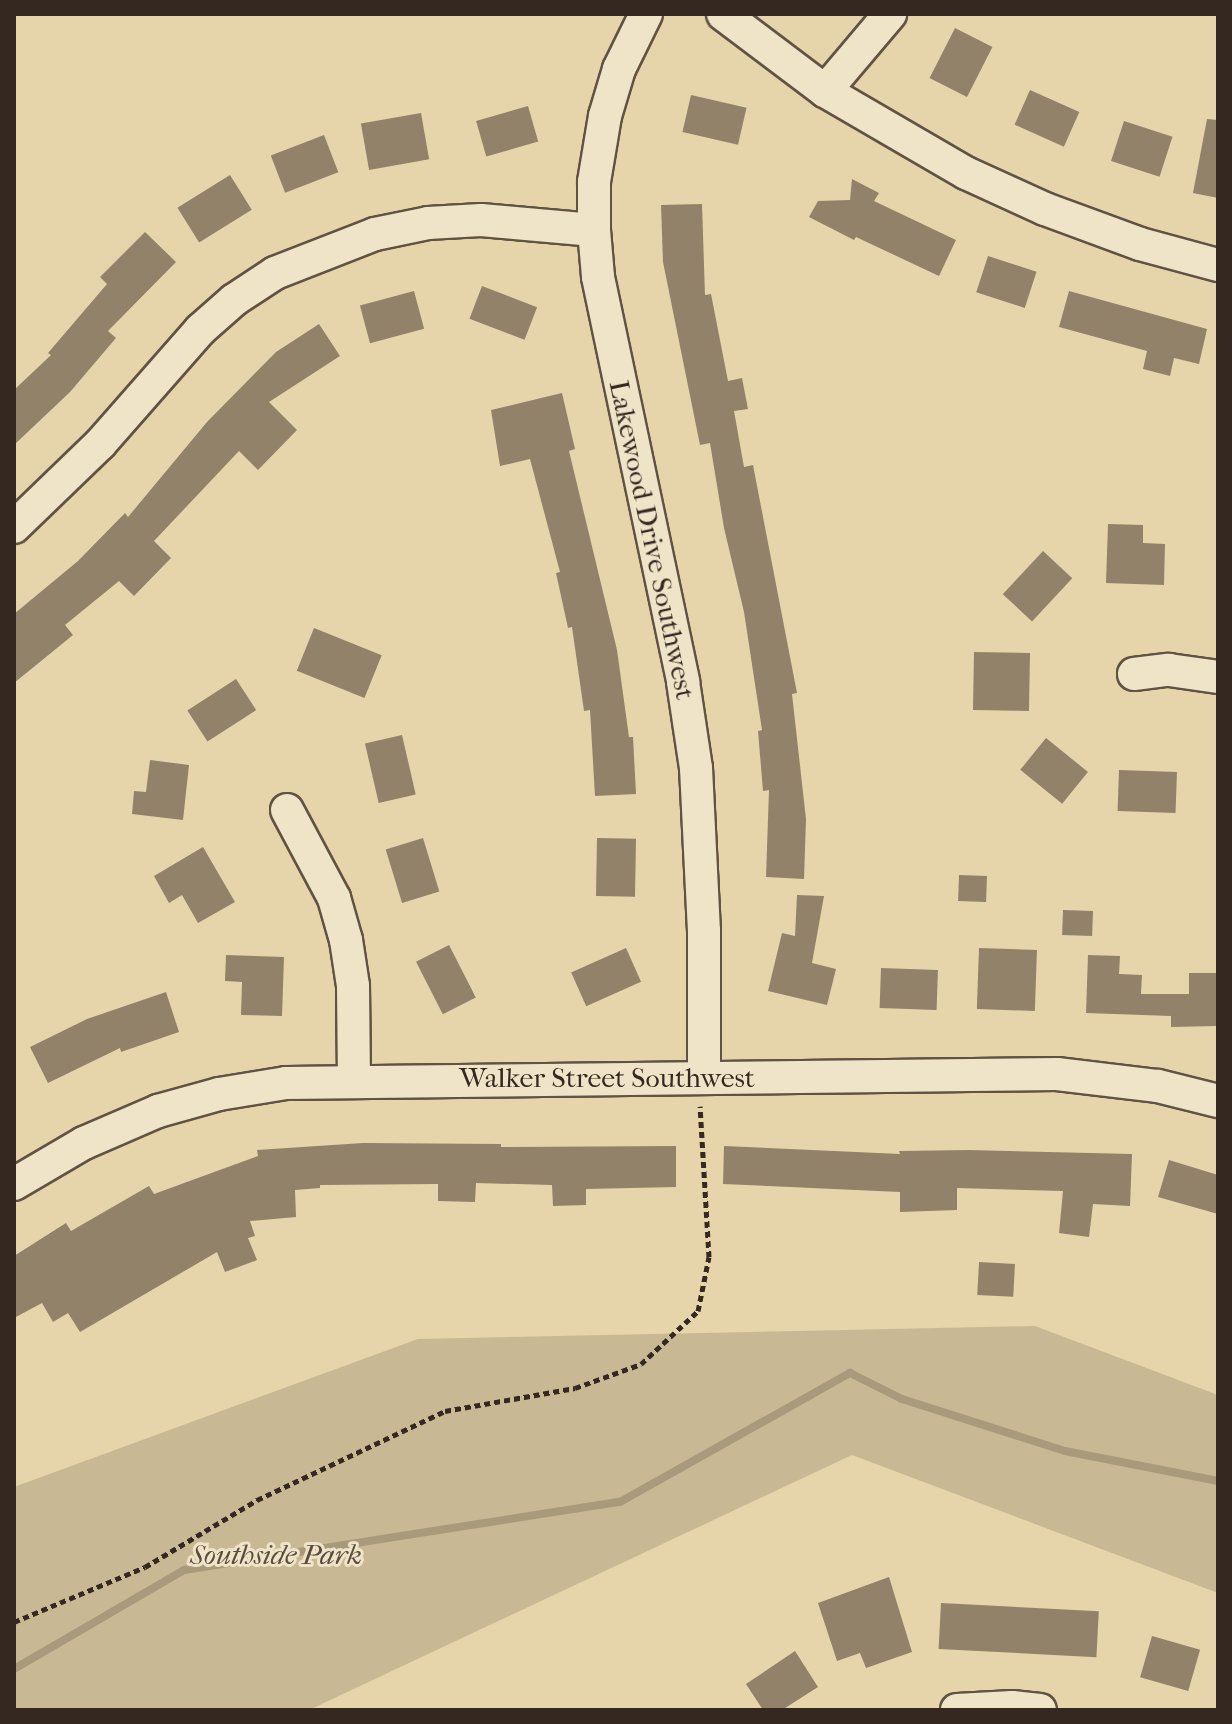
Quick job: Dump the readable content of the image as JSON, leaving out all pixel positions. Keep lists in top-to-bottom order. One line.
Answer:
{"streets":{"street":["Lakewood Drive Southwest","Walker Street Southwest"]},"crossings":[["Lakewood Drive Southwest","Walker Street Southwest"]],"parks":["Southside Park"]}
